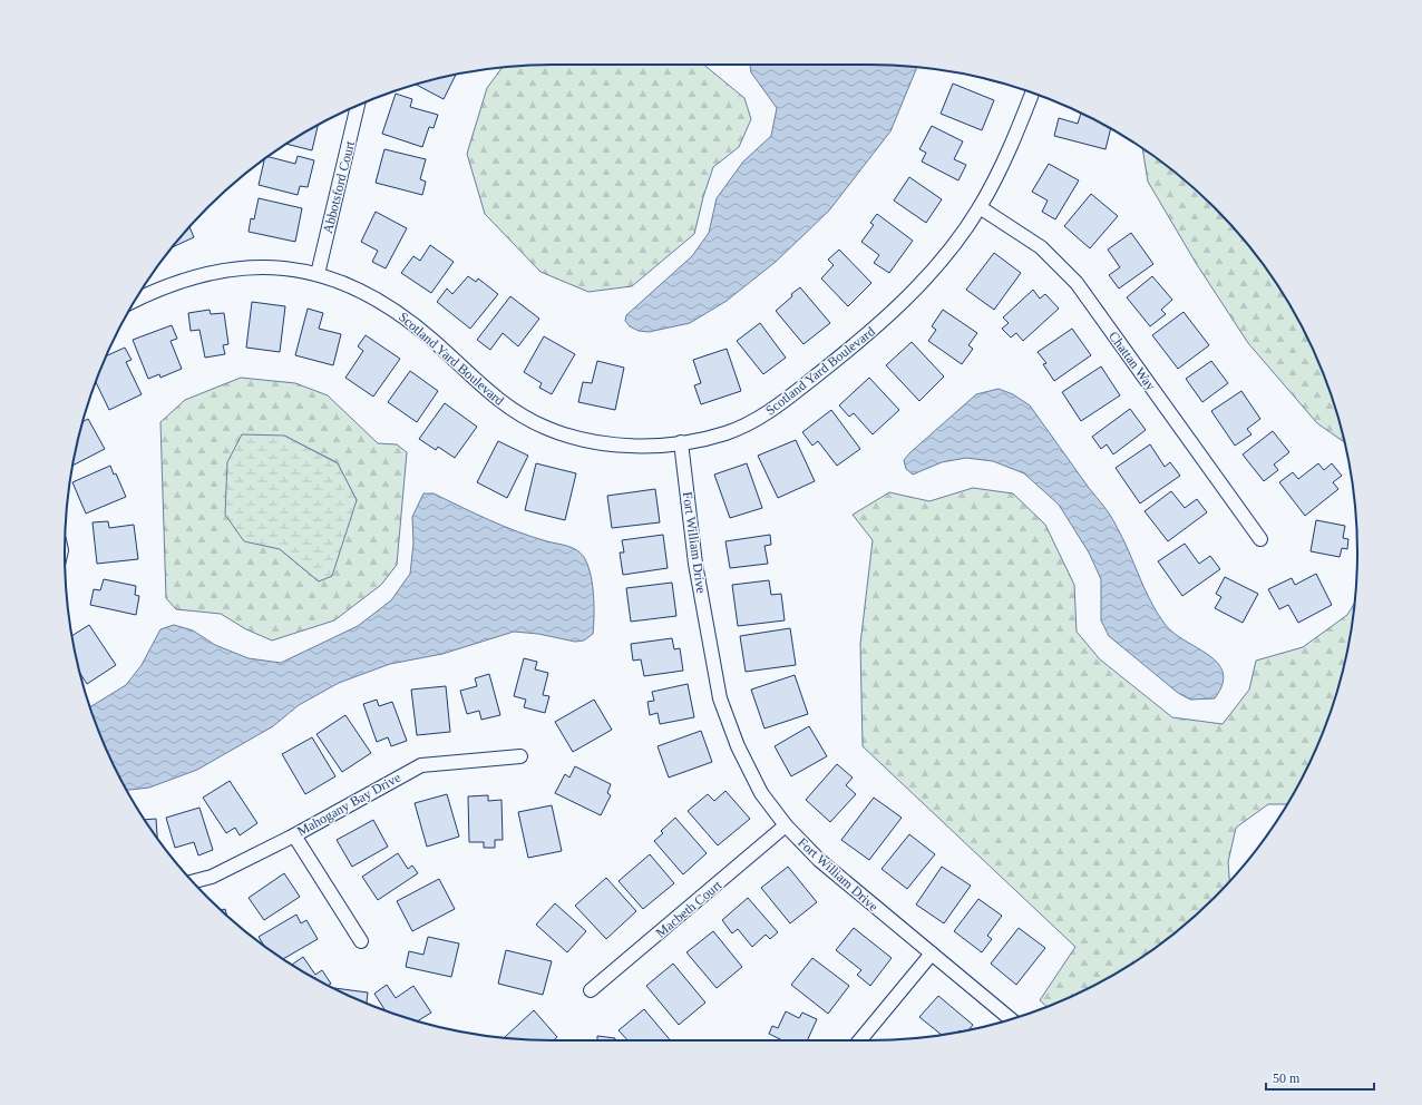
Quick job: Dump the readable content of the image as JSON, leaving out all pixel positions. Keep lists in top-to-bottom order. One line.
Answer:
{"streets":{"street":["Abbotsford Court","Scotland Yard Boulevard","Chattan Way","Fort William Drive","Mahogany Bay Drive","Macbeth Court"]},"crossings":[["Abbotsford Court","Scotland Yard Boulevard"],["Scotland Yard Boulevard","Chattan Way"],["Scotland Yard Boulevard","Fort William Drive"],["Fort William Drive","Macbeth Court"]],"scale_bar":"50 m"}
